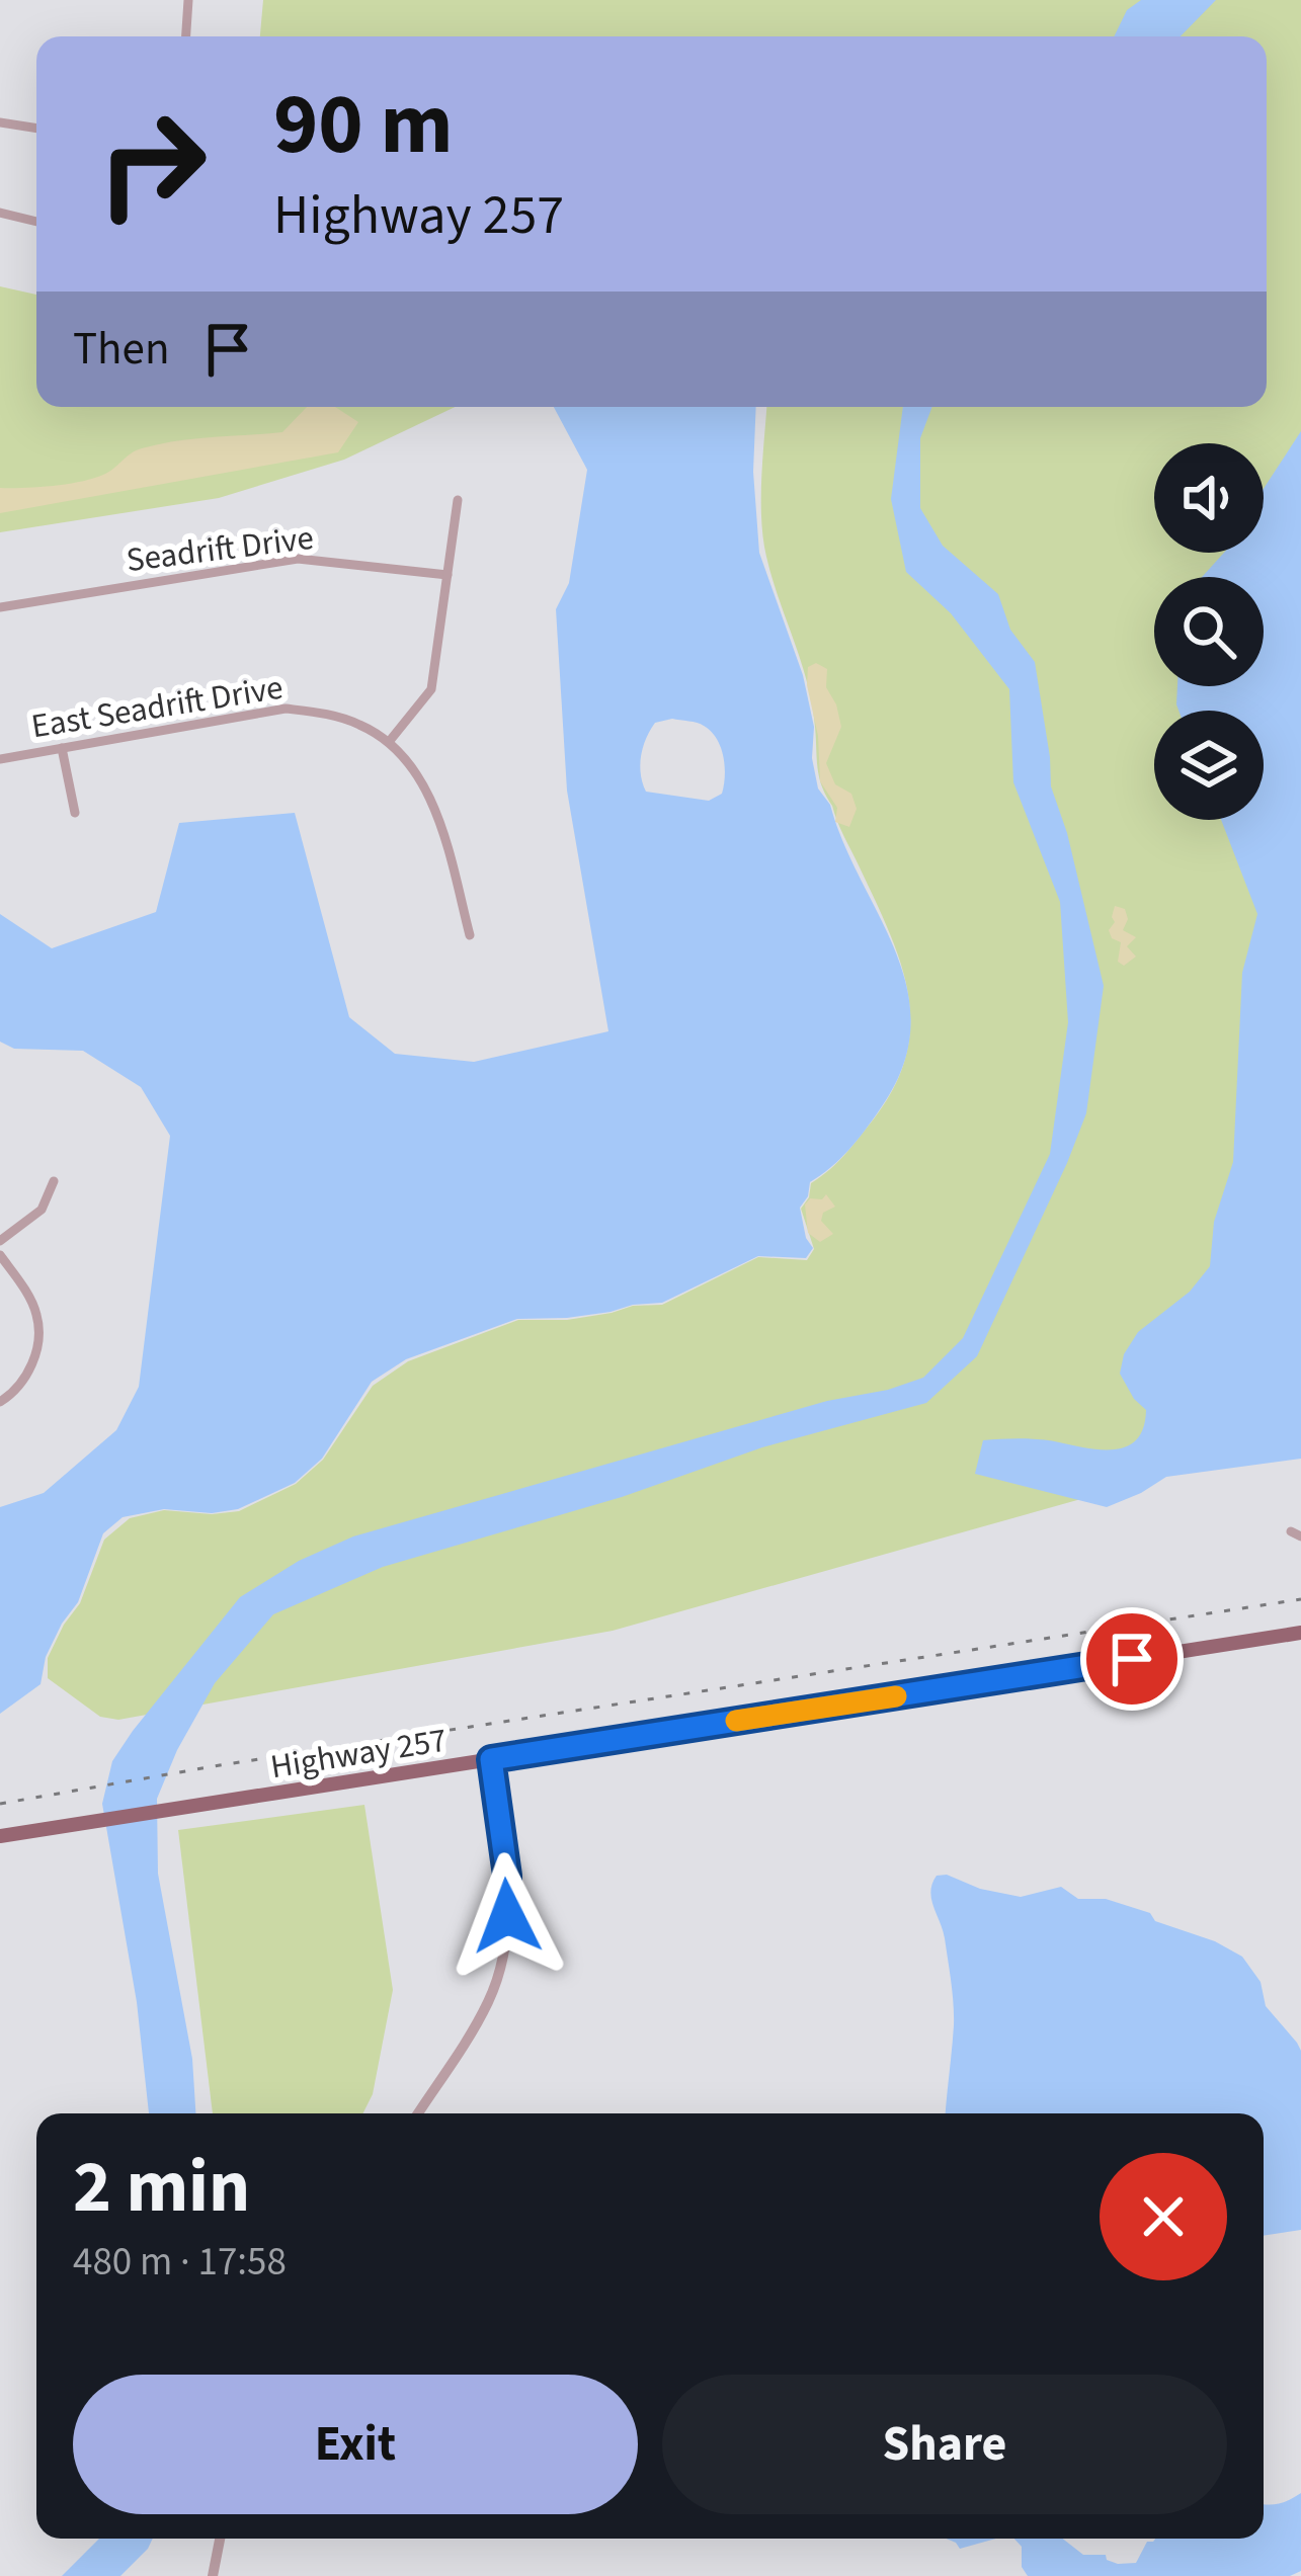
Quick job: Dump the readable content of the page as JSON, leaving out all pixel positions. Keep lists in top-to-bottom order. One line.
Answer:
{"streets":{"main road":["Highway 257"],"street":["Seadrift Drive","East Seadrift Drive"]},"page":{"turn":["90 m","Highway 257"],"then":"Then","heading":["2 min","480 m · 17:58"],"buttons":["Exit","Share"]}}
